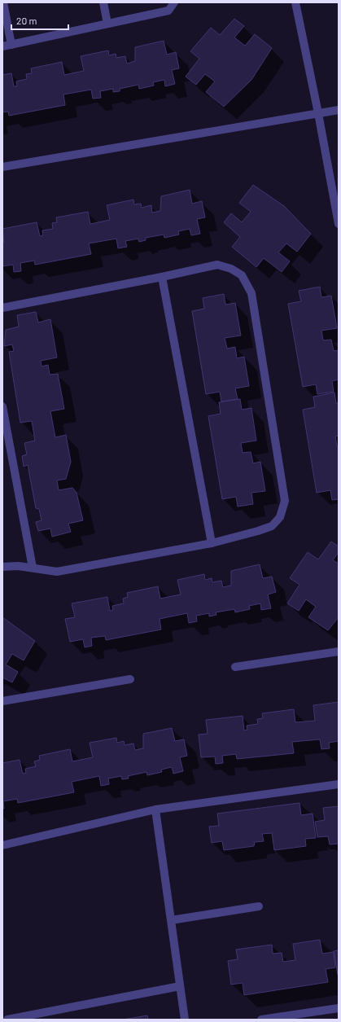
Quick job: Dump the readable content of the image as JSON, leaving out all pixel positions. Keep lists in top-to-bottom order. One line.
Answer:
{"scale_bar":"20 m"}
